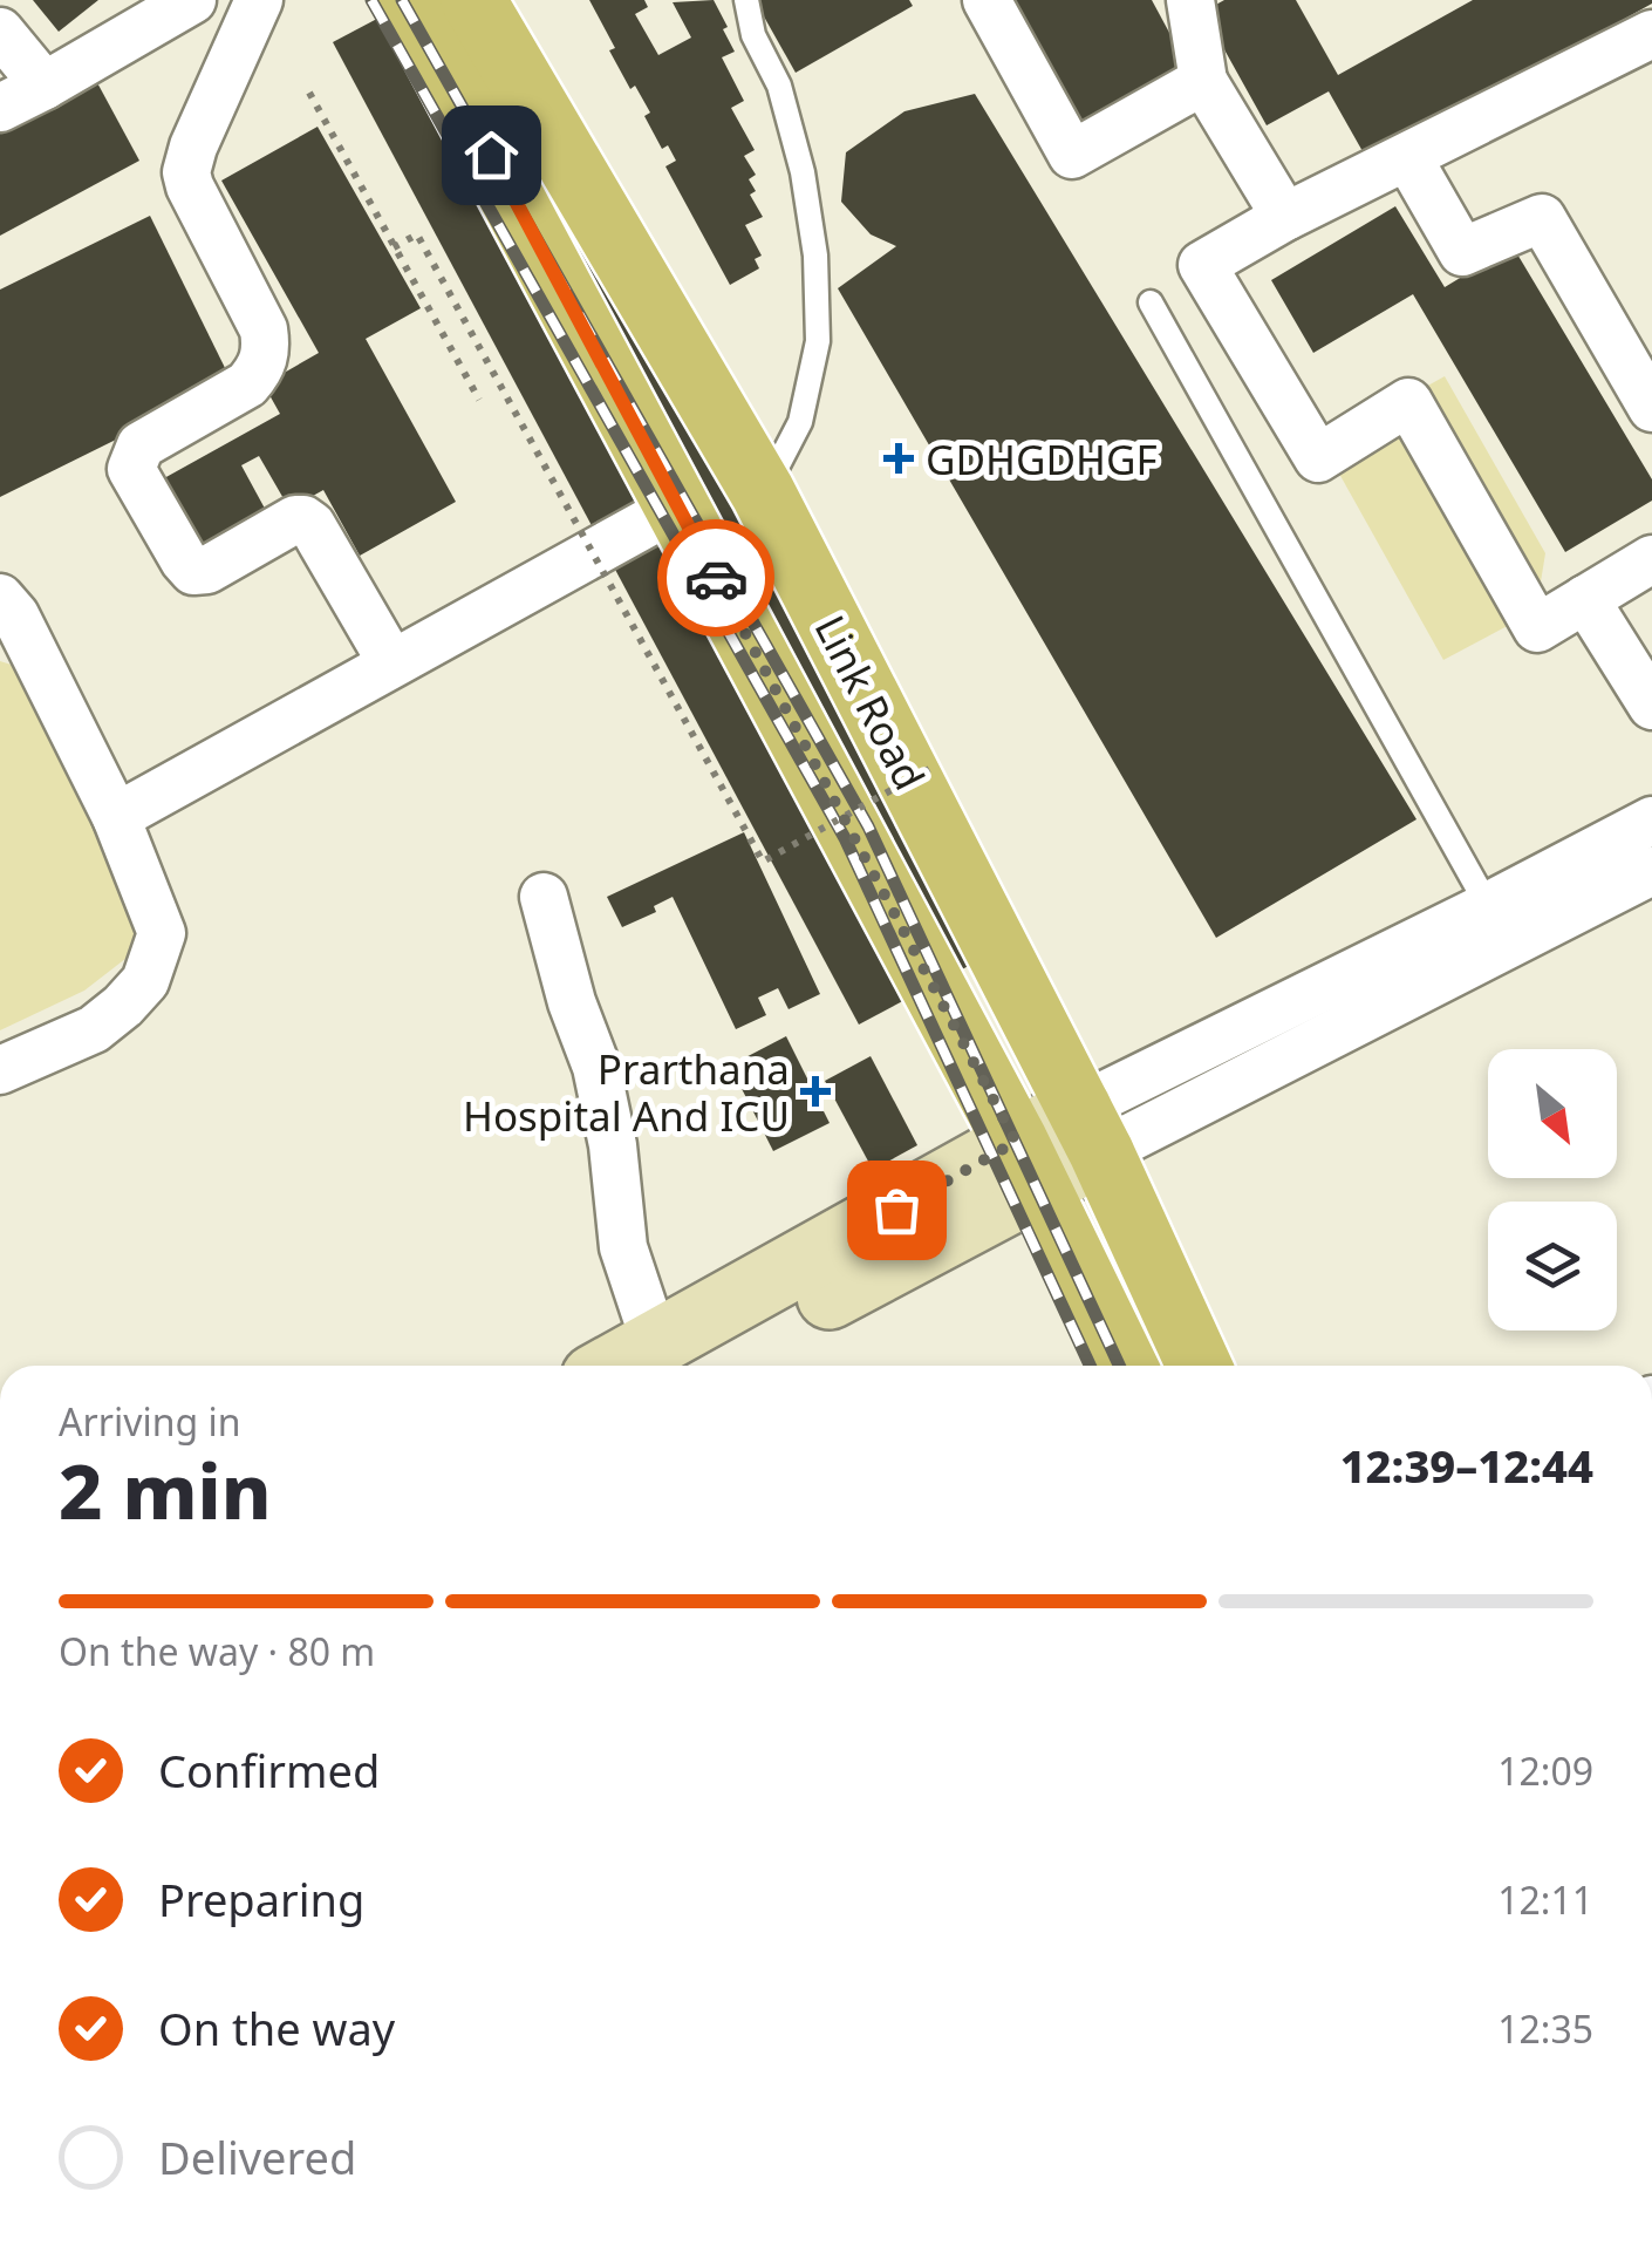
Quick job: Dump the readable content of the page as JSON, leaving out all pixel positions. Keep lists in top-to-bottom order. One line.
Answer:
{"streets":{"main road":["Link Road"]},"places":{"health":["GDHGDHGF","Prarthana Hospital And ICU"]},"north":"bottom right","page":{"heading":["2 min","Arriving in","12:39–12:44"],"bar":"On the way · 80 m","list":[["Confirmed","12:09"],["Preparing","12:11"],["On the way","12:35"],"Delivered"]}}
